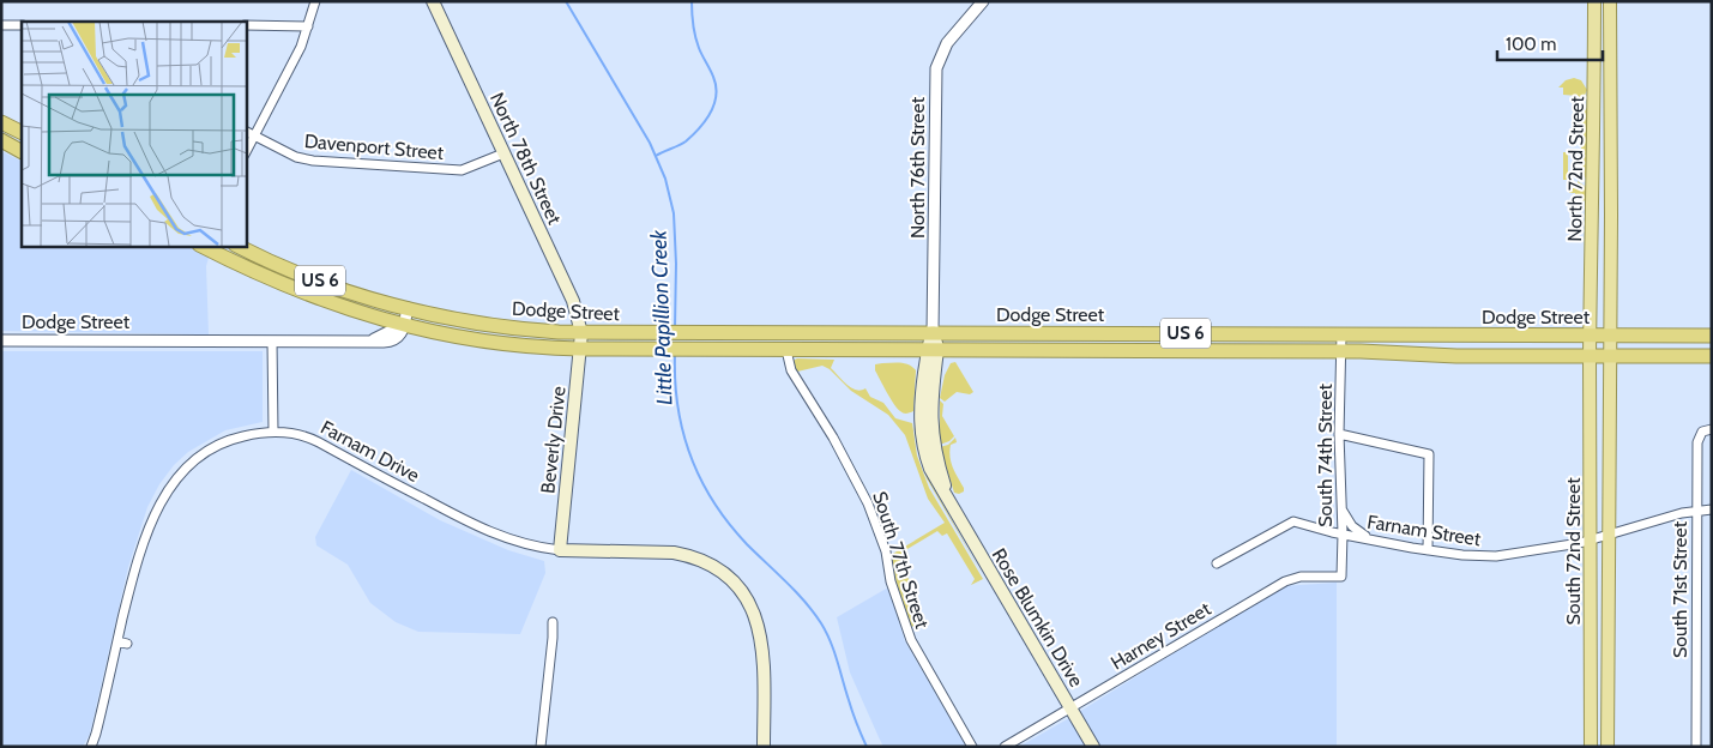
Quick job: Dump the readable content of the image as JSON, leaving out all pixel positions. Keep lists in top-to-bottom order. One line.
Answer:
{"streets":{"highway":["US 6","Dodge Street"],"main road":["North 78th Street","North 76th Street","North 72nd Street","Beverly Drive","Farnam Drive","South 72nd Street","Rose Blumkin Drive"],"street":["Davenport Street","South 74th Street","Farnam Street","South 77th Street","South 71st Street","Harney Street"]},"crossings":[["Davenport Street","North 78th Street"],["North 78th Street","Dodge Street"],["North 78th Street","Beverly Drive"],["North 76th Street","Dodge Street"],["North 76th Street","Rose Blumkin Drive"],["North 72nd Street","Dodge Street"],["North 72nd Street","South 72nd Street"],["US 6","Dodge Street"],["Dodge Street","Beverly Drive"],["Dodge Street","South 74th Street"],["Dodge Street","South 72nd Street"],["Dodge Street","South 77th Street"],["Dodge Street","Rose Blumkin Drive"],["Beverly Drive","Farnam Drive"],["South 74th Street","Farnam Street"],["South 74th Street","Harney Street"],["Farnam Street","South 72nd Street"],["Farnam Street","South 71st Street"],["Rose Blumkin Drive","Harney Street"]],"water":["Little Papillion Creek"],"scale_bar":"100 m"}
